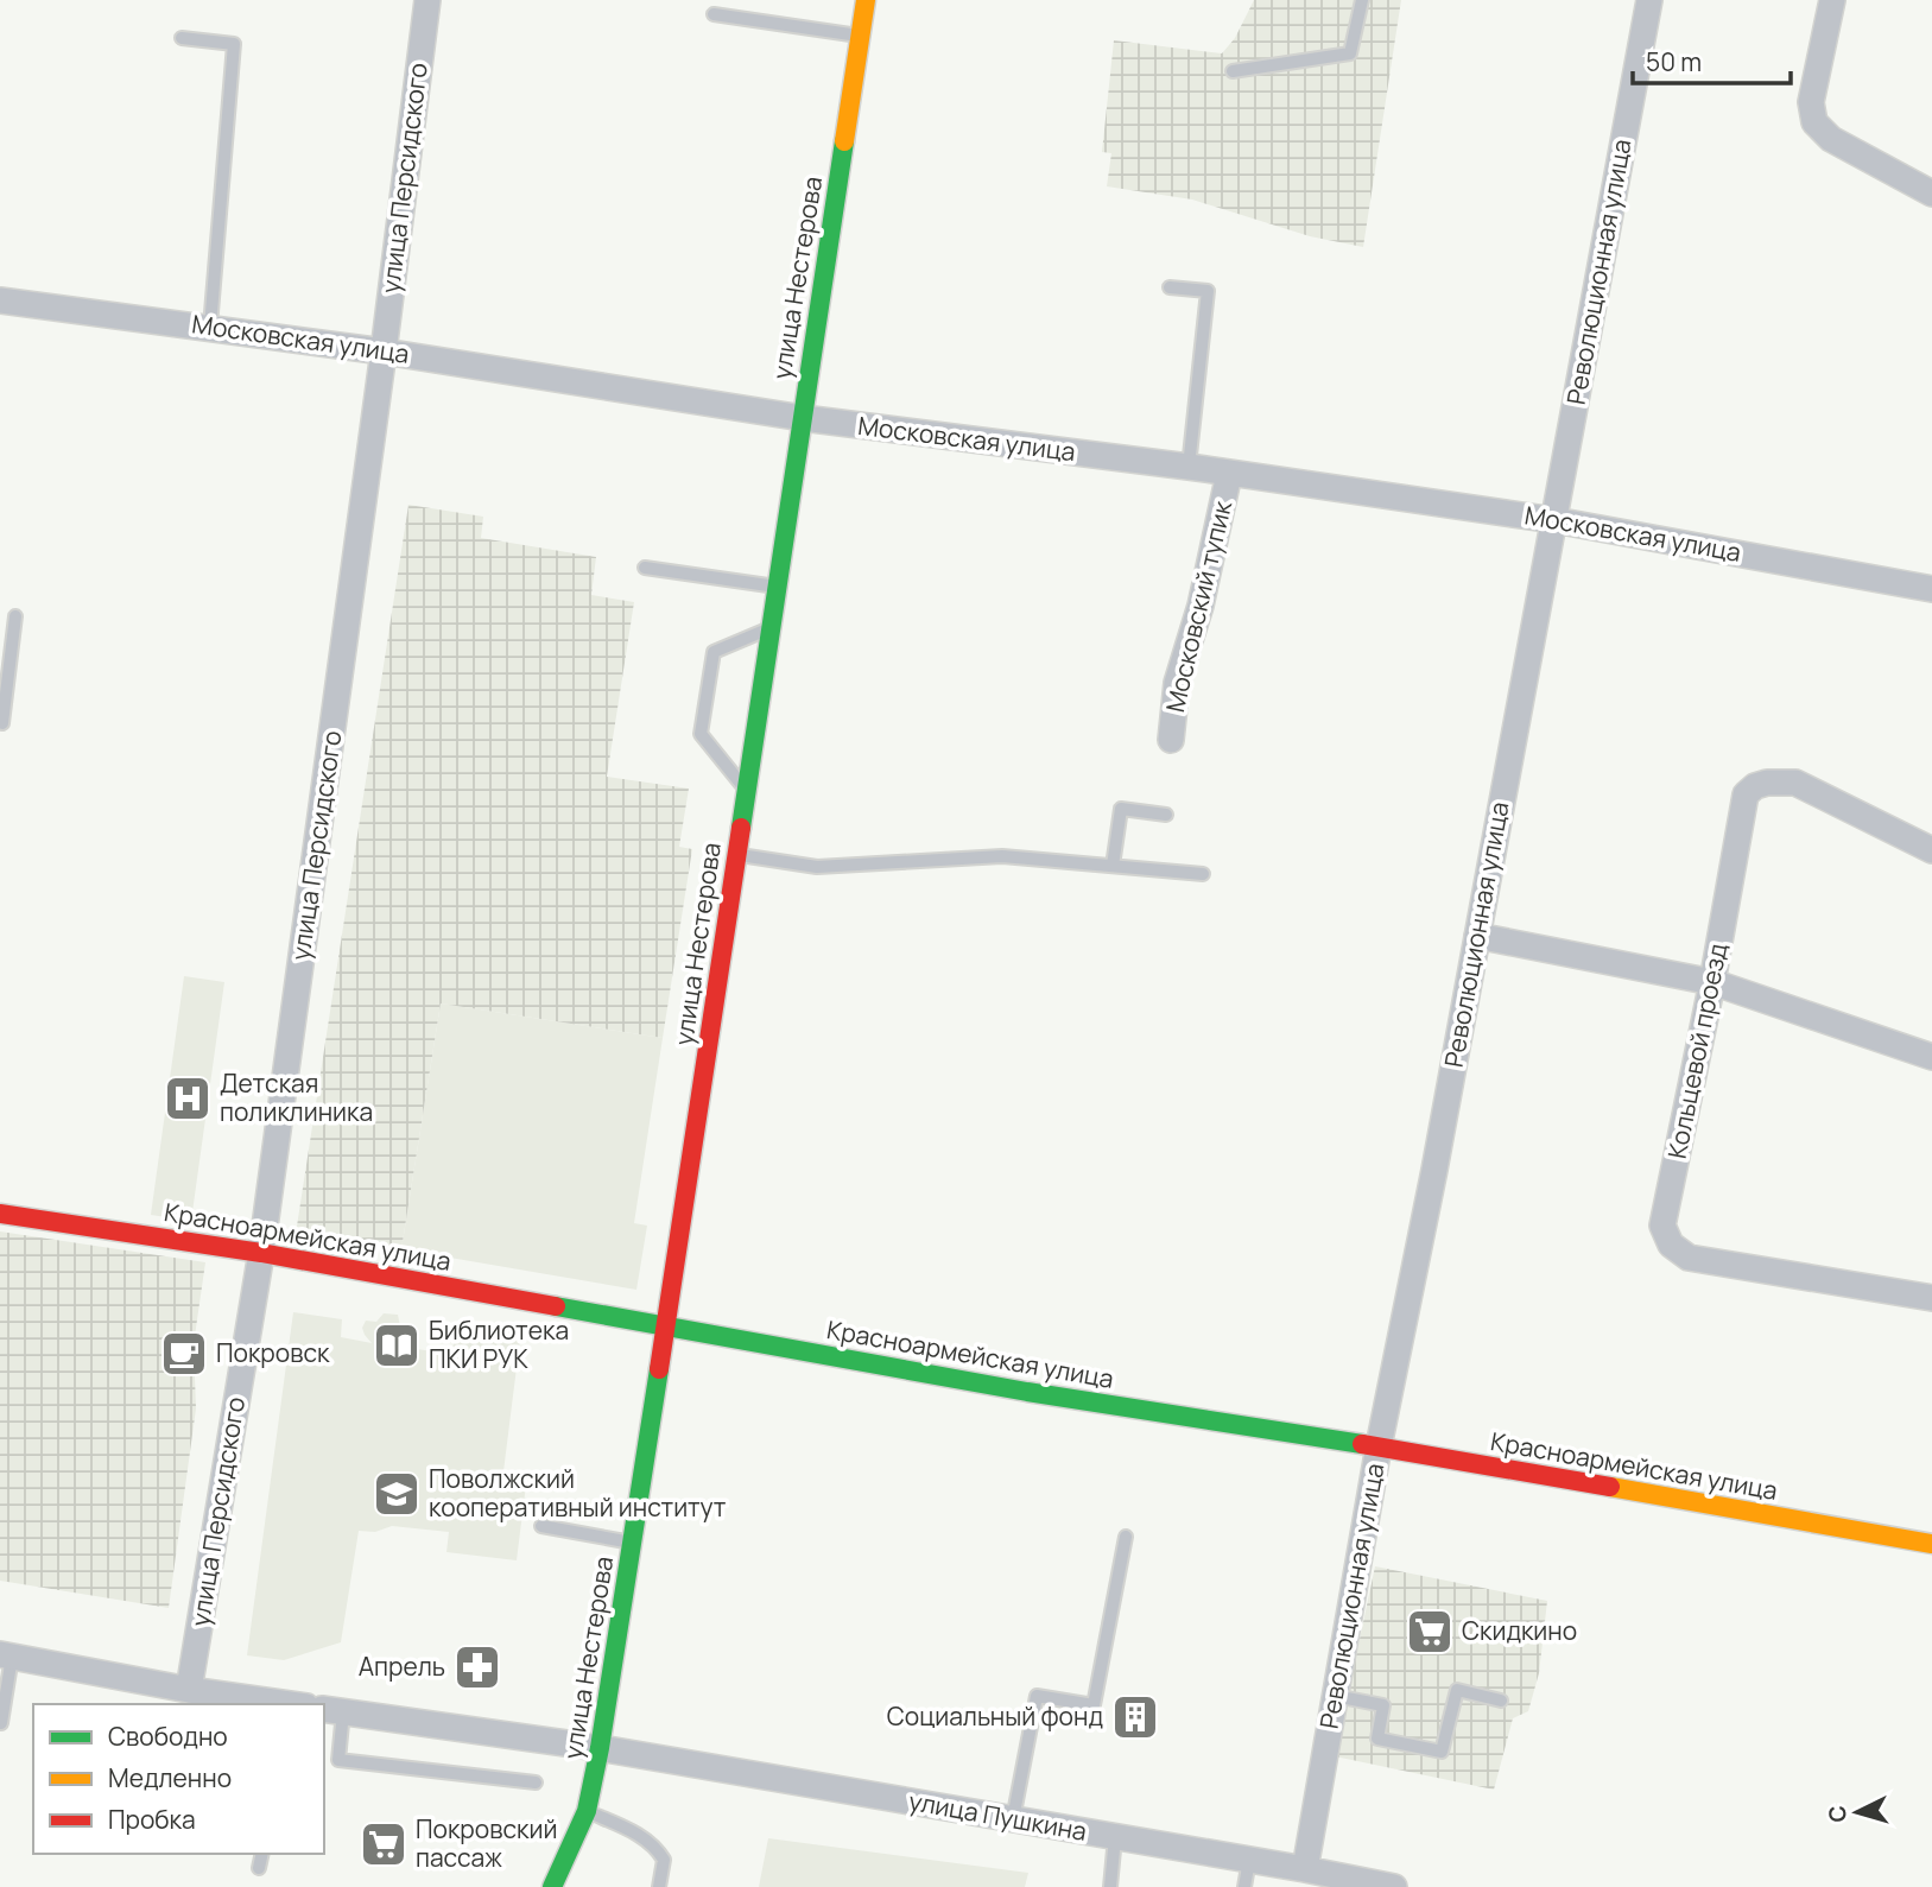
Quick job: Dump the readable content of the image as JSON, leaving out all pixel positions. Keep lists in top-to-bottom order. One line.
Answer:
{"streets":{"street":["улица Персидского","Революционная улица","улица Нестерова","Московская улица","Московский тупик","Кольцевой проезд","Красноармейская улица","улица Пушкина"]},"crossings":[["улица Персидского","Московская улица"],["улица Персидского","Красноармейская улица"],["Революционная улица","Московская улица"],["Революционная улица","Красноармейская улица"],["Революционная улица","улица Пушкина"],["улица Нестерова","Московская улица"],["улица Нестерова","Красноармейская улица"],["улица Нестерова","улица Пушкина"],["Московская улица","Московский тупик"]],"places":{"hospital":["Детская поликлиника"],"library":["Библиотека ПКИ РУК"],"cafe":["Покровск"],"school or university":["Поволжский кооперативный институт"],"supermarket":["Скидкино","Покровский пассаж"],"pharmacy":["Апрель"],"building":["Социальный фонд"]},"legend":["Свободно","Медленно","Пробка"],"scale_bar":"50 m","north":"left"}
